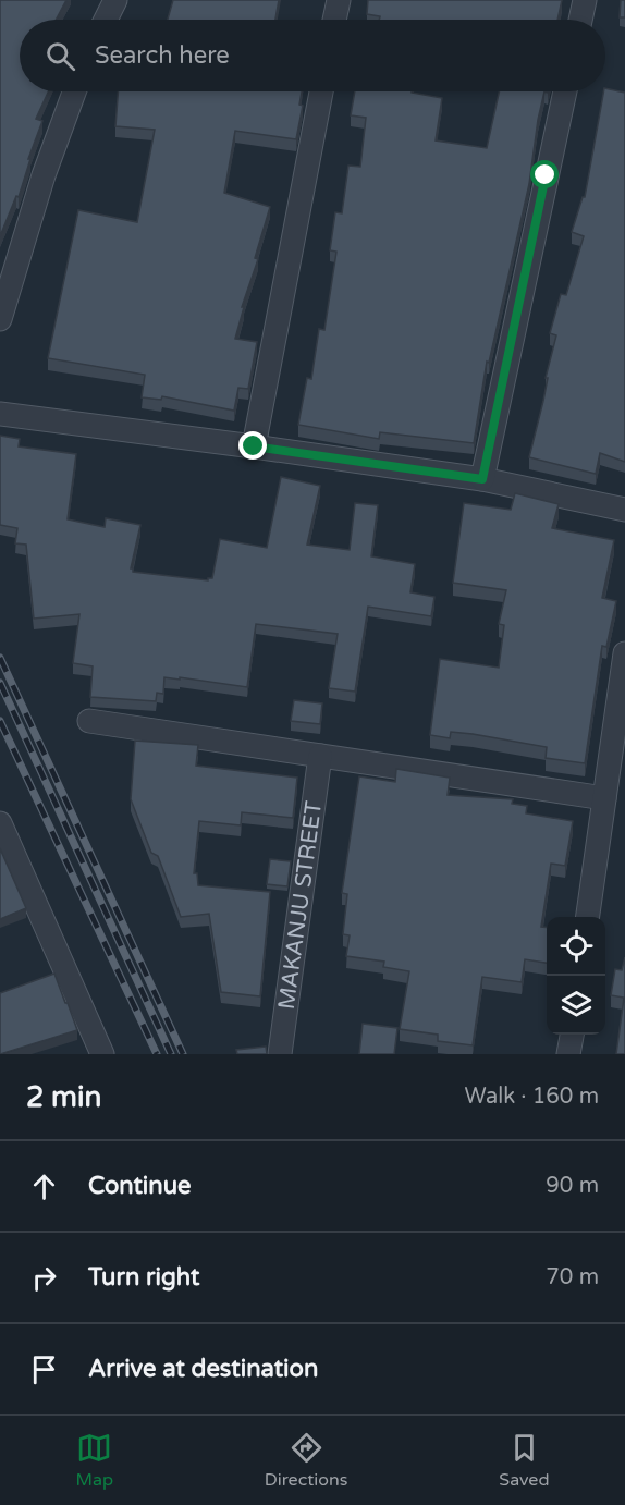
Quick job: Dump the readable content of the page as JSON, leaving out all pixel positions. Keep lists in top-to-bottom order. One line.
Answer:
{"streets":{"street":["MAKANJU STREET"]},"page":{"search":"Search here","heading":["2 min","Walk · 160 m"],"list":[["Continue","90 m"],["Turn right","70 m"],"Arrive at destination"],"nav":["Map","Directions","Saved"]}}
